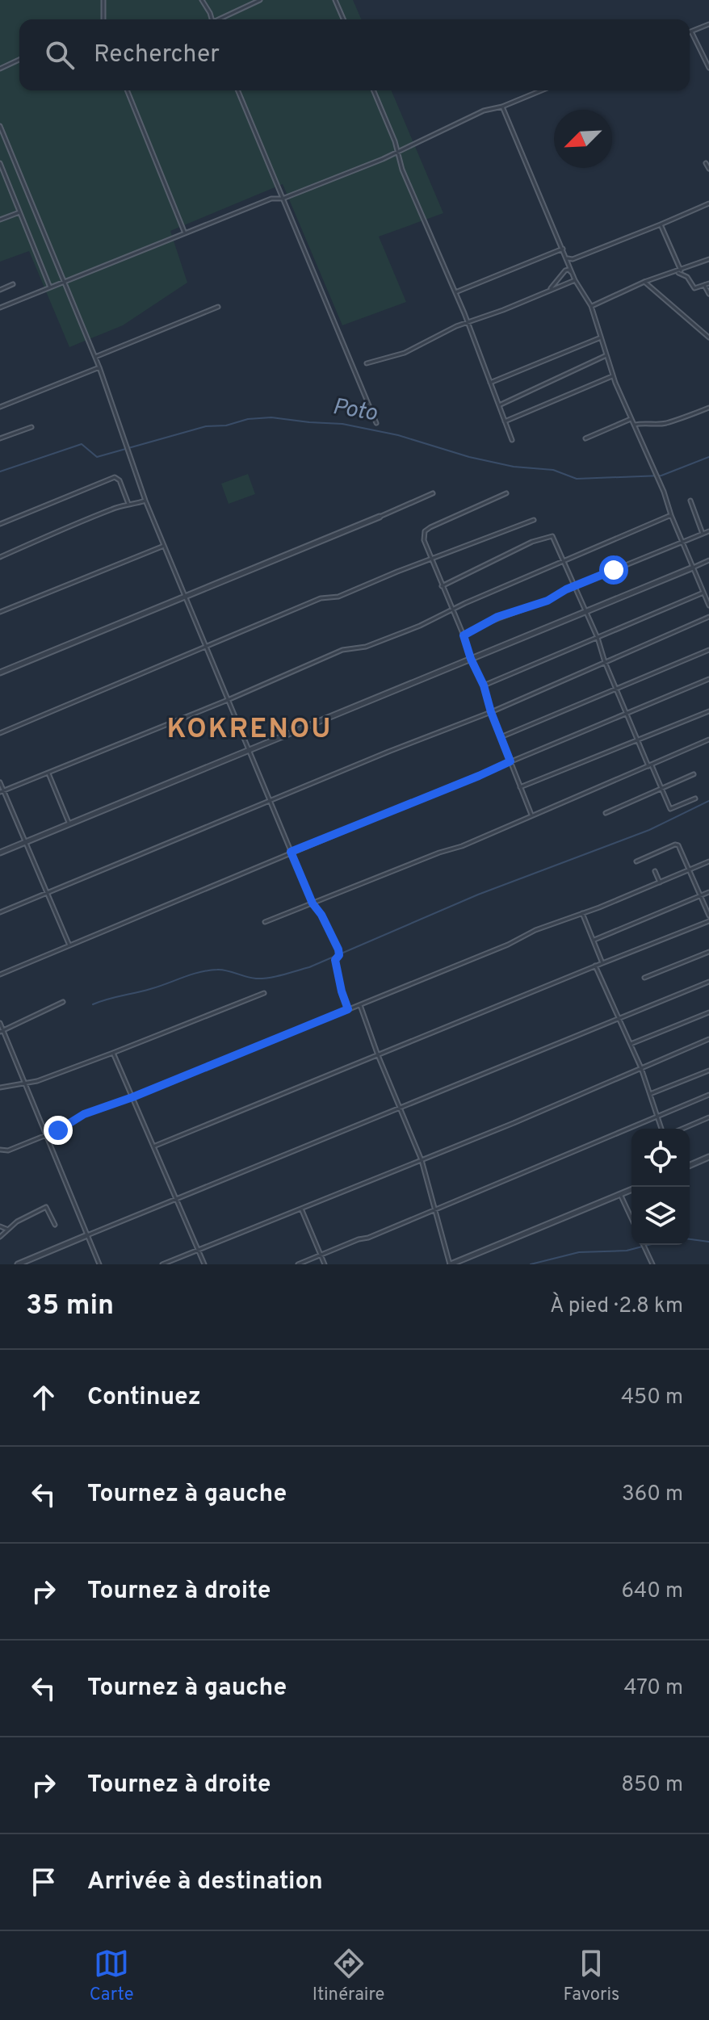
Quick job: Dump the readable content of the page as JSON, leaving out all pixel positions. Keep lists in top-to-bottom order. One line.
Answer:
{"districts":["KOKRENOU"],"water":["Poto"],"north":"bottom left","page":{"search":"Rechercher","heading":["35 min","À pied · 2.8 km"],"list":[["Continuez","450 m"],["Tournez à gauche","360 m"],["Tournez à droite","640 m"],["Tournez à gauche","470 m"],["Tournez à droite","850 m"],"Arrivée à destination"],"nav":["Carte","Itinéraire","Favoris"]}}
